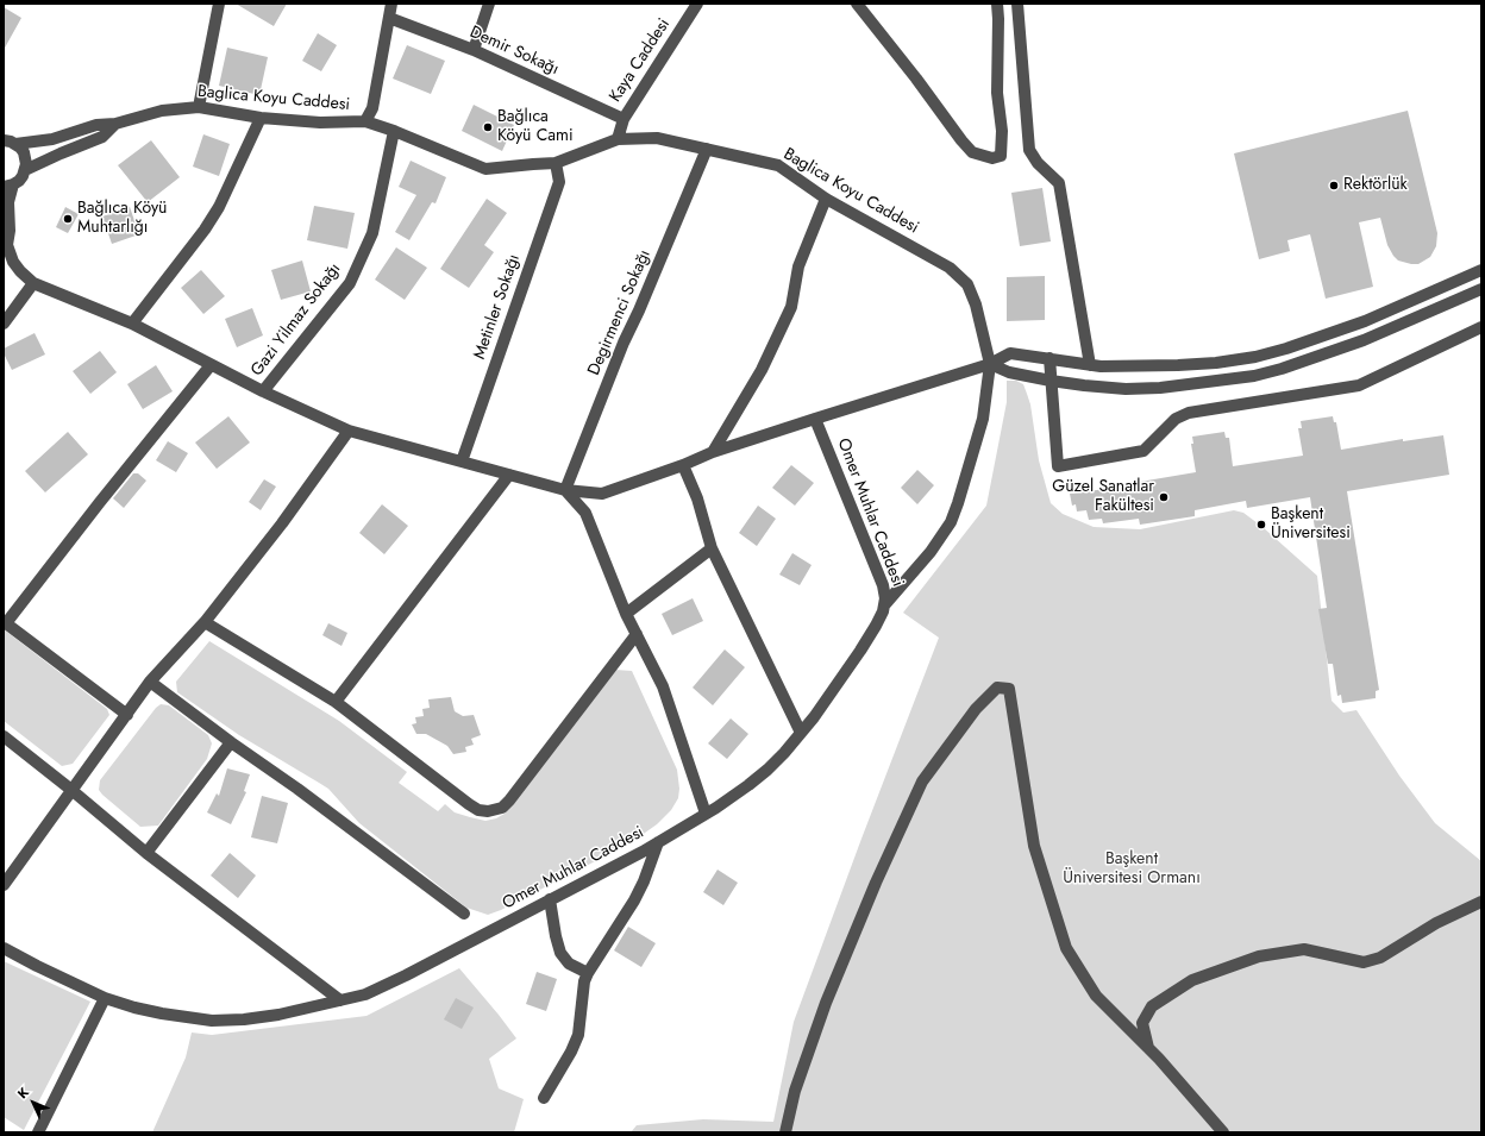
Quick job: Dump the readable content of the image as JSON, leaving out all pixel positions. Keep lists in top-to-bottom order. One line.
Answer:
{"streets":{"street":["Demir Sokağı","Kaya Caddesi","Baglica Koyu Caddesi","Metinler Sokağı","Degirmenci Sokağı","Gazi Yilmaz Sokağı","Omer Muhlar Caddesi"]},"crossings":[["Demir Sokağı","Kaya Caddesi"],["Kaya Caddesi","Baglica Koyu Caddesi"],["Baglica Koyu Caddesi","Metinler Sokağı"],["Baglica Koyu Caddesi","Degirmenci Sokağı"],["Baglica Koyu Caddesi","Gazi Yilmaz Sokağı"],["Baglica Koyu Caddesi","Omer Muhlar Caddesi"]],"parks":["Başkent Üniversitesi Ormanı"],"places":["Bağlıca Köyü Cami","Rektörlük","Bağlıca Köyü Muhtarlığı","Güzel Sanatlar Fakültesi","Başkent Üniversitesi"],"north":"top left"}
